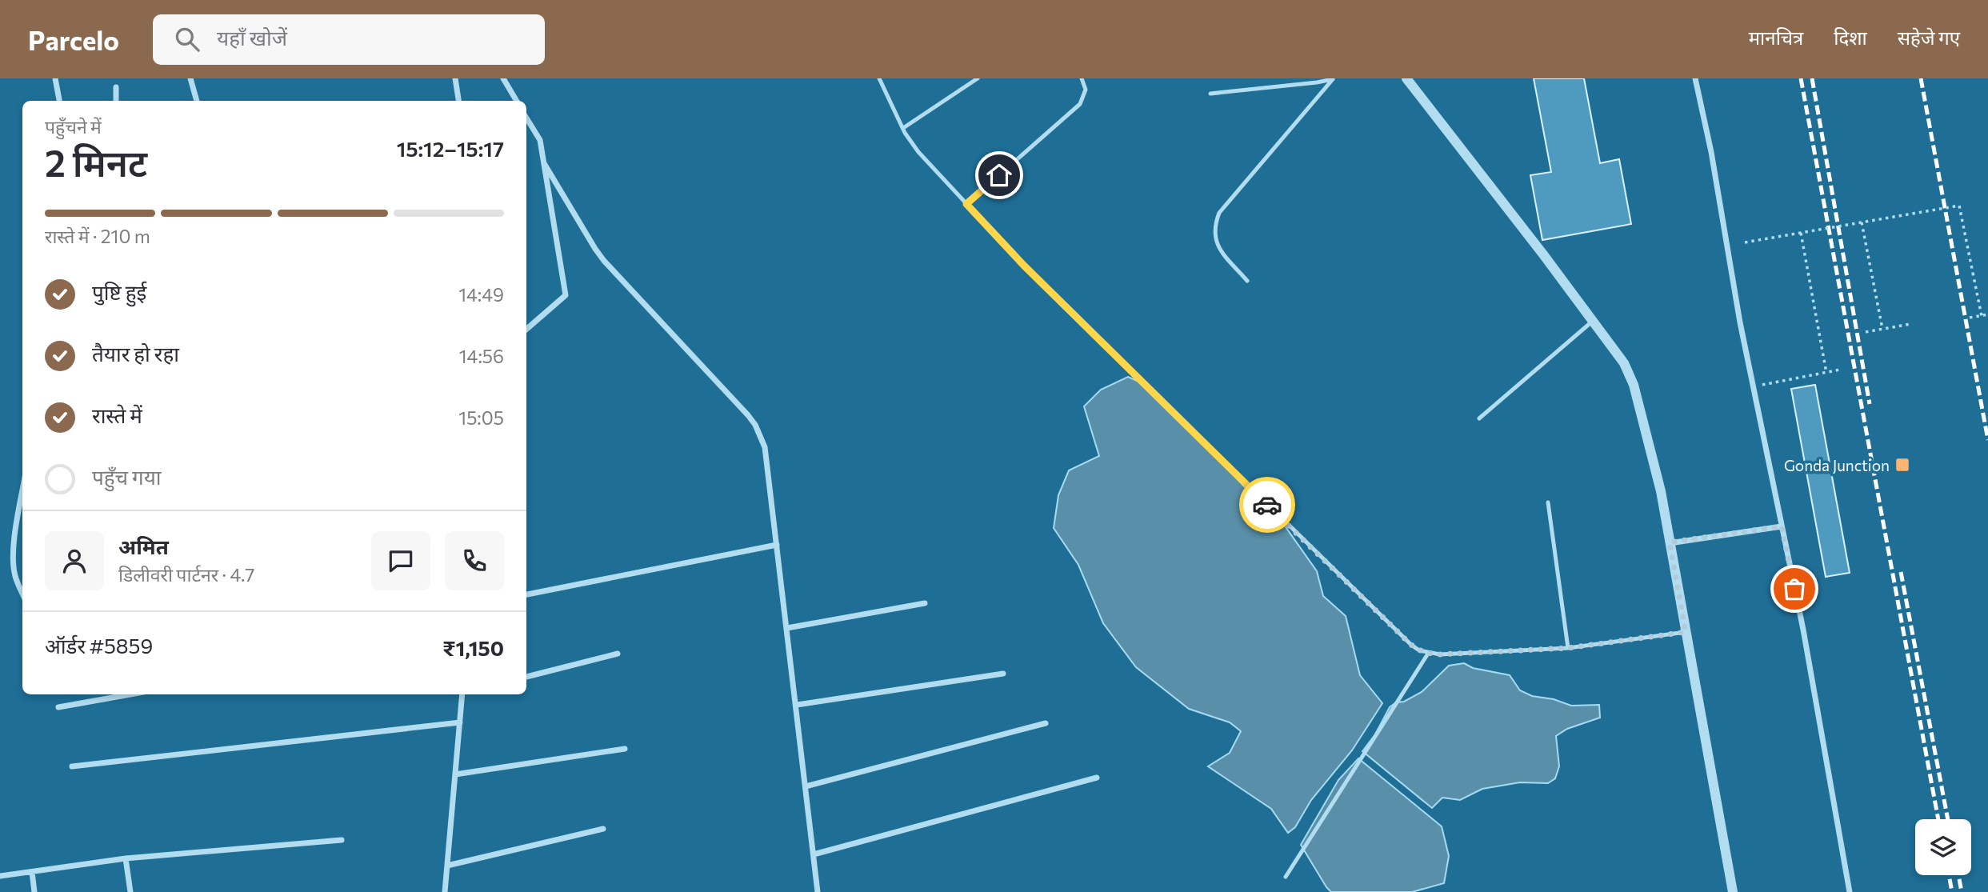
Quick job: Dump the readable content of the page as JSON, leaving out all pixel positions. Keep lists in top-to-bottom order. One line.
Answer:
{"places":{"transit":["Gonda Junction"]},"page":{"header":"Parcelo","search":"यहाँ खोजें","nav":["मानचित्र","दिशा","सहेजे गए"],"heading":["2 मिनट","पहुँचने में","15:12–15:17"],"panel":["अमित","डिलीवरी पार्टनर · 4.7","ऑर्डर #5859","₹1,150"],"bar":"रास्ते में · 210 m","list":[["पुष्टि हुई","14:49"],["तैयार हो रहा","14:56"],["रास्ते में","15:05"],"पहुँच गया"]}}
